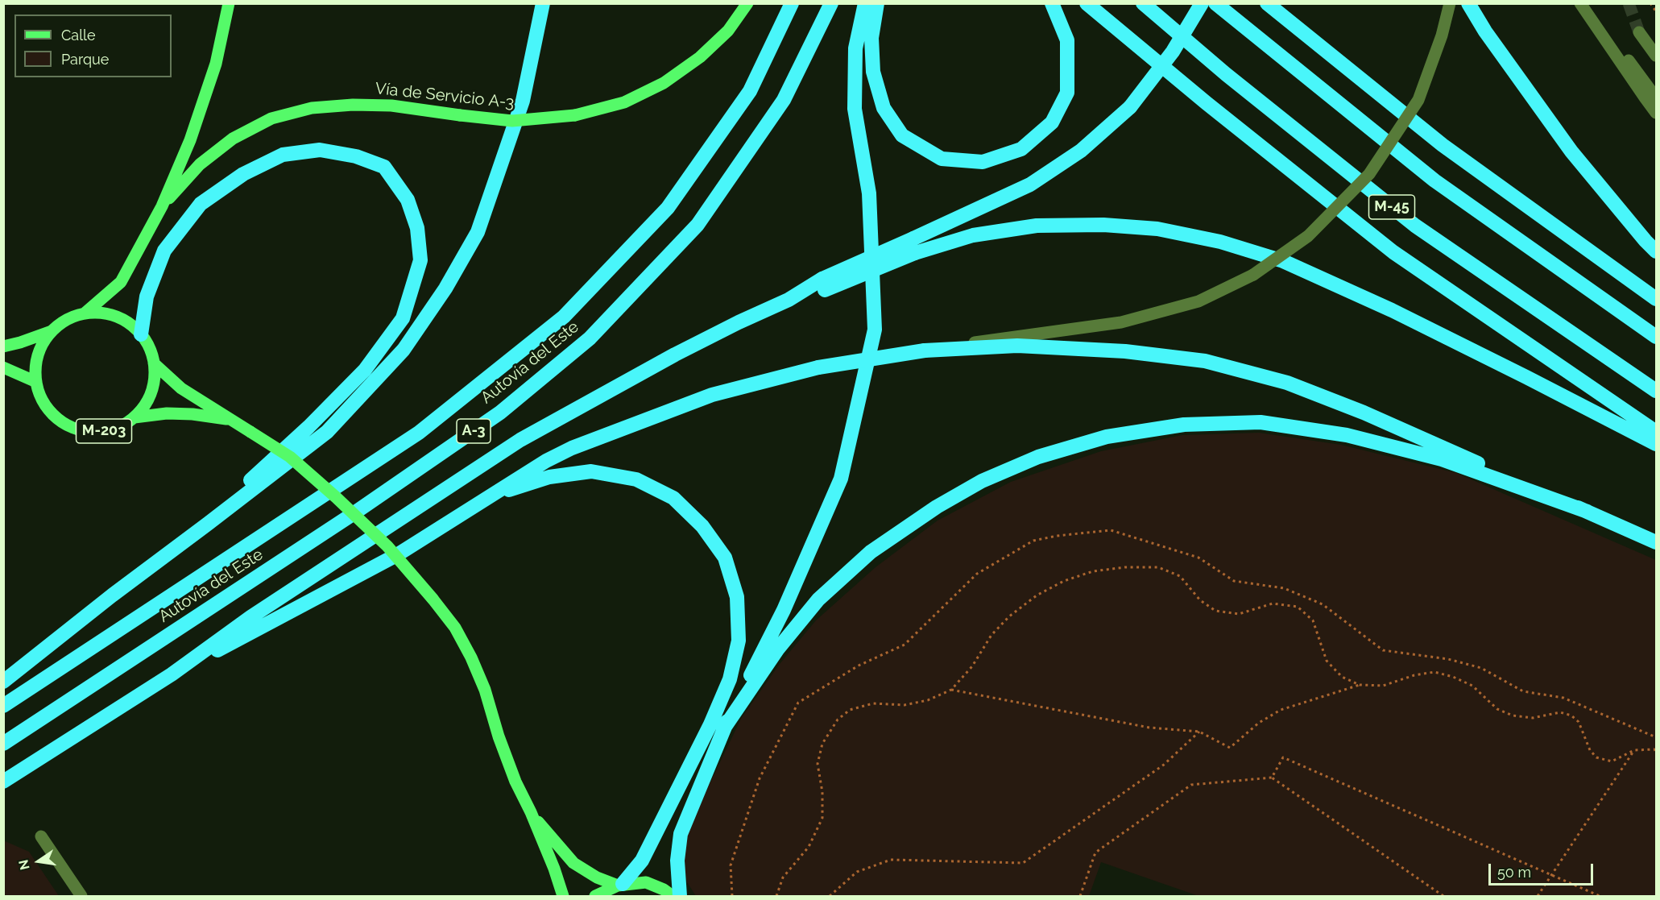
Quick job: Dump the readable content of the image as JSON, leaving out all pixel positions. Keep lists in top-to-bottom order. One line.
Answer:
{"streets":{"highway":["M-45","Autovía del Este","A-3"],"main road":["Vía de Servicio A-3","M-203"]},"legend":["Calle","Parque"],"scale_bar":"50 m","north":"left"}
